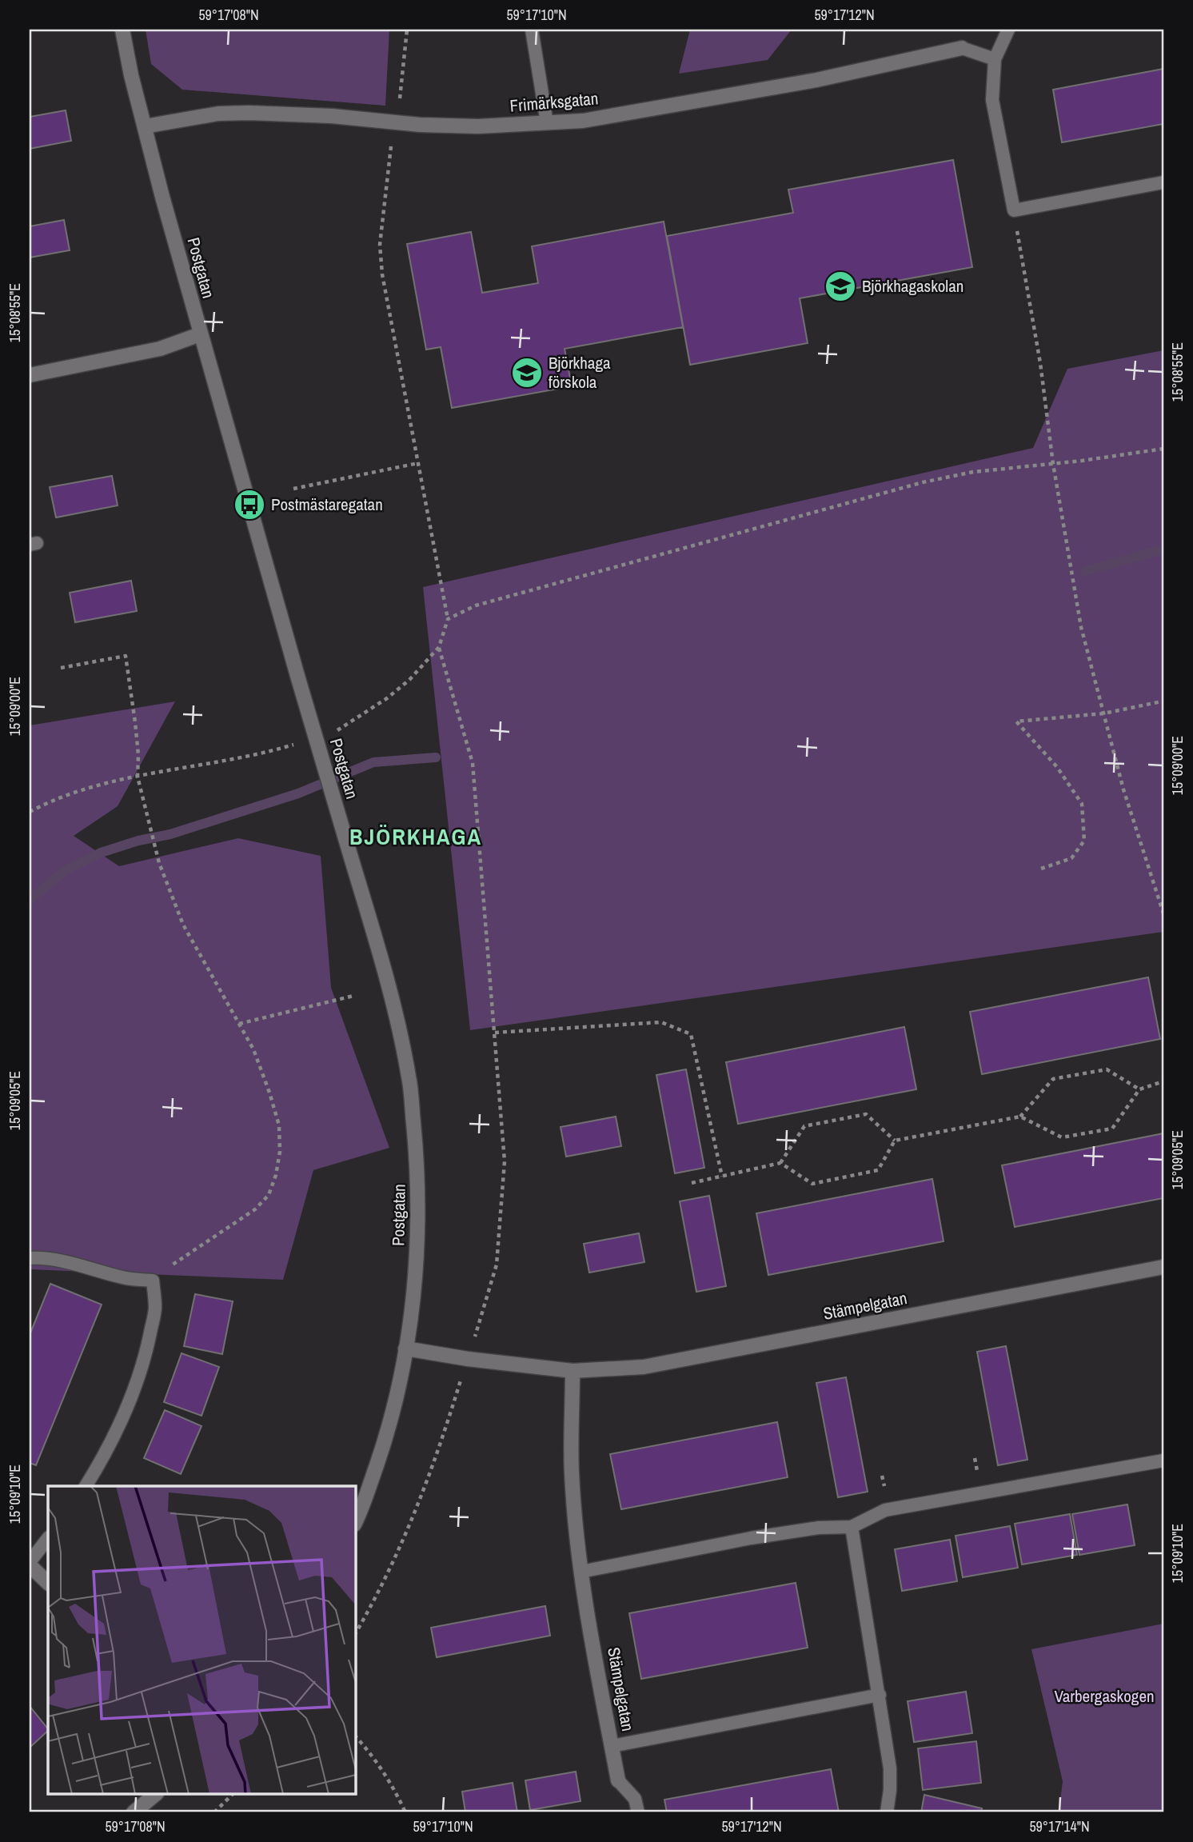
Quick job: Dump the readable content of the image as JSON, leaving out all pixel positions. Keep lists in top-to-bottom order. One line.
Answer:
{"streets":{"street":["Frimärksgatan","Postgatan","Stämpelgatan"]},"crossings":[["Frimärksgatan","Postgatan"],["Postgatan","Stämpelgatan"]],"districts":["BJÖRKHAGA"],"parks":["Varbergaskogen"],"places":{"school or university":["Björkhagaskolan","Björkhaga förskola"],"bus stop":["Postmästaregatan"]},"coordinates":["59°17'08\"N","59°17'10\"N","59°17'12\"N","15°08'55\"E","15°09'00\"E","15°09'05\"E","15°09'10\"E","59°17'14\"N"]}
